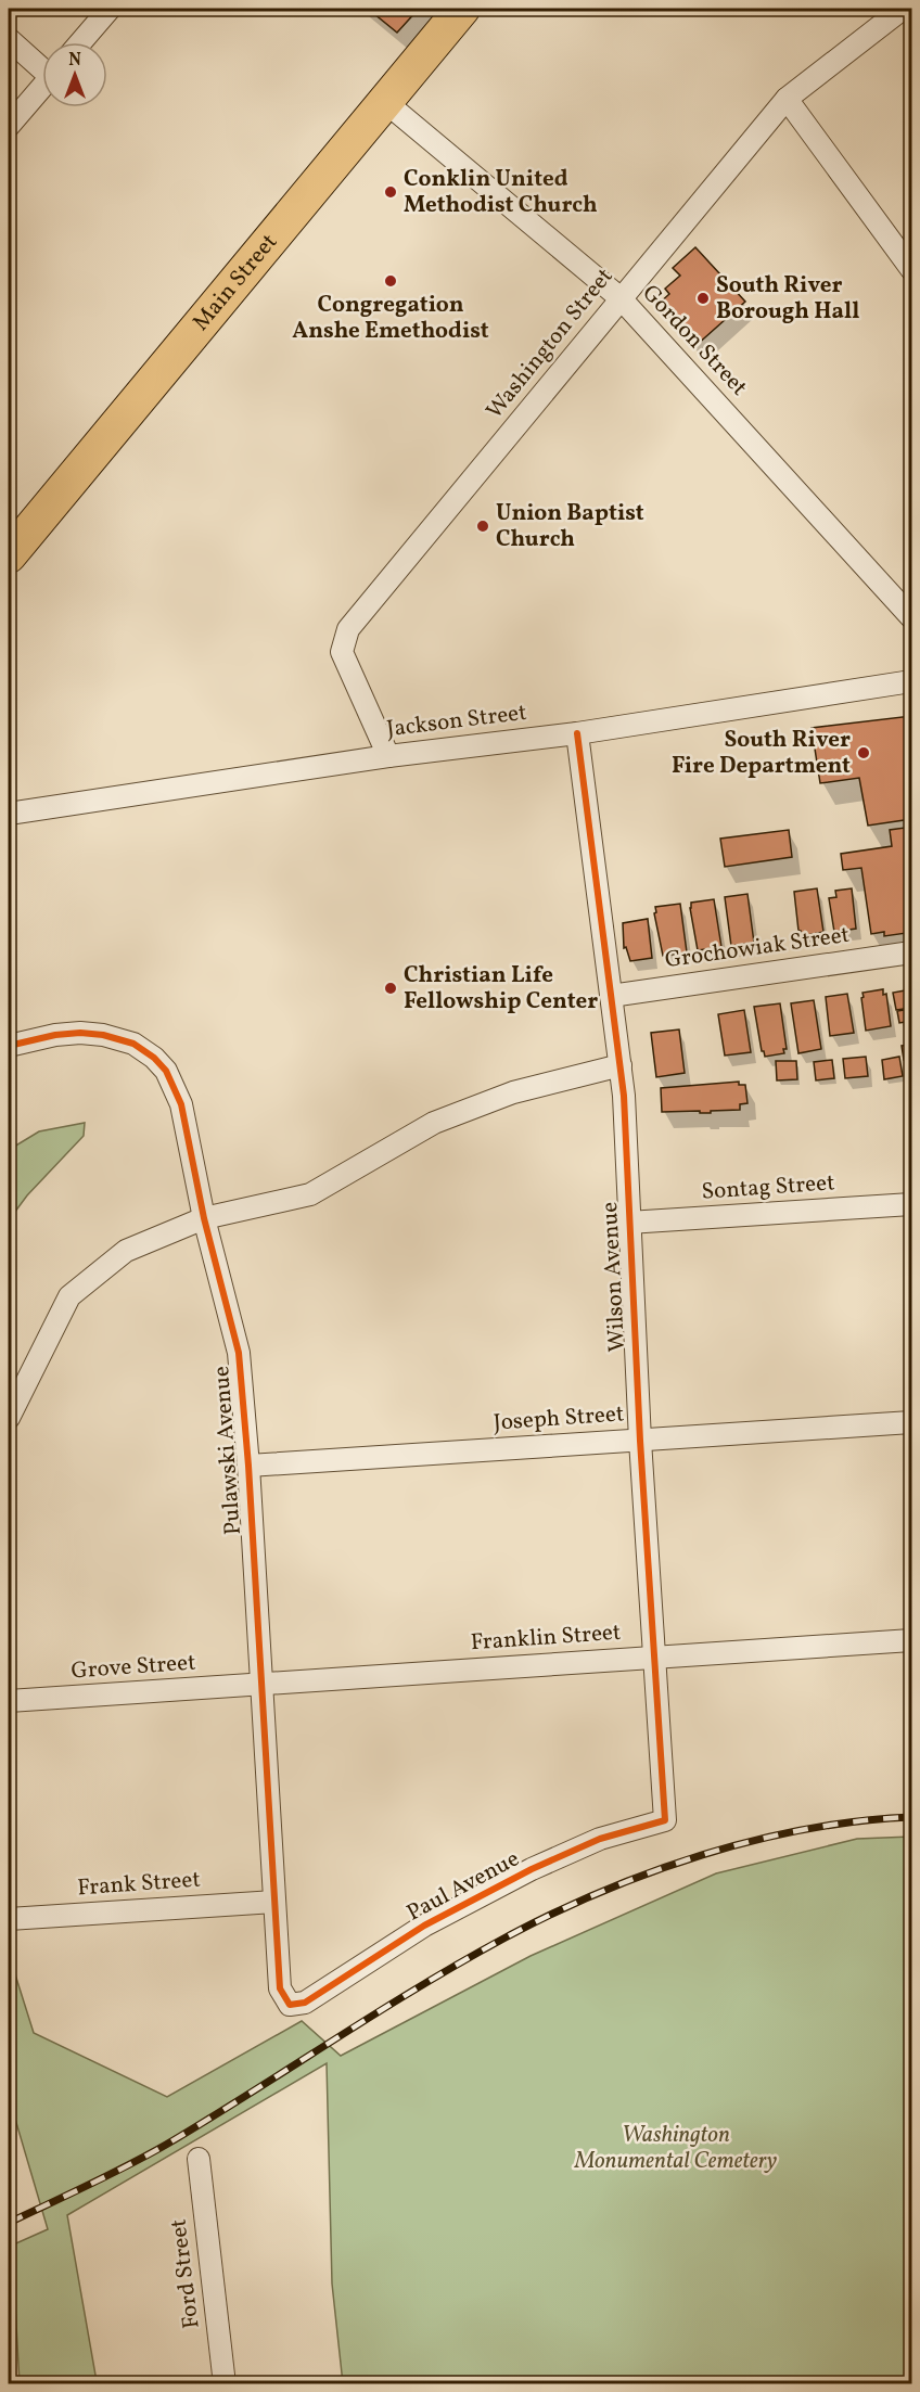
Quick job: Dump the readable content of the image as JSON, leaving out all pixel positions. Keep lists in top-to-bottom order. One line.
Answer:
{"streets":{"main road":["Main Street"],"street":["Gordon Street","Washington Street","Jackson Street","Grochowiak Street","Sontag Street","Wilson Avenue","Joseph Street","Pulawski Avenue","Franklin Street","Grove Street","Frank Street","Paul Avenue","Ford Street"]},"crossings":[["Main Street","Gordon Street"],["Gordon Street","Washington Street"],["Washington Street","Jackson Street"],["Jackson Street","Wilson Avenue"],["Grochowiak Street","Wilson Avenue"],["Sontag Street","Wilson Avenue"],["Wilson Avenue","Joseph Street"],["Wilson Avenue","Franklin Street"],["Wilson Avenue","Paul Avenue"],["Joseph Street","Pulawski Avenue"],["Pulawski Avenue","Franklin Street"],["Pulawski Avenue","Grove Street"],["Pulawski Avenue","Frank Street"],["Pulawski Avenue","Paul Avenue"],["Franklin Street","Grove Street"]],"parks":["Washington Monumental Cemetery"],"places":["Conklin United Methodist Church","Congregation Anshe Emethodist","South River Borough Hall","Union Baptist Church","South River Fire Department","Christian Life Fellowship Center"],"north":"top"}
